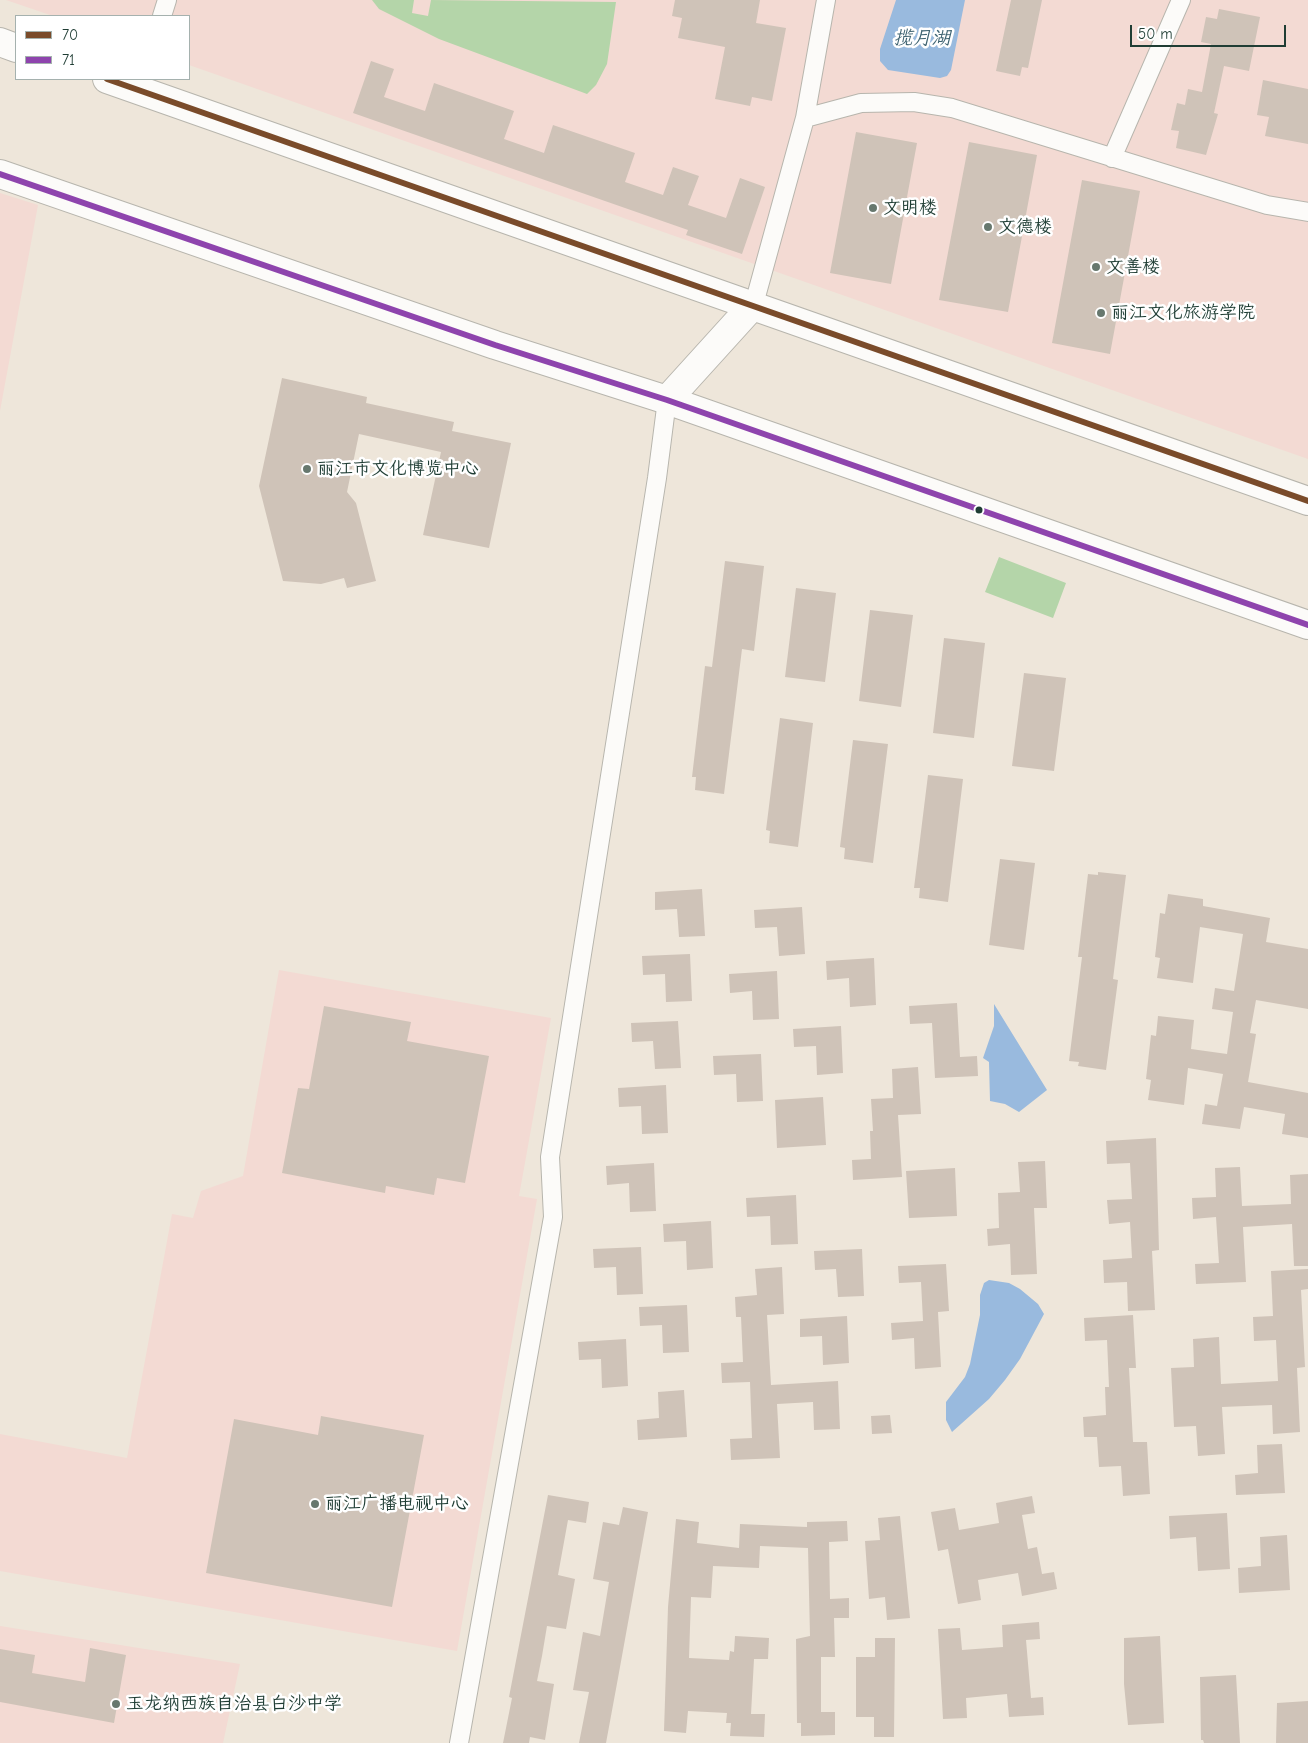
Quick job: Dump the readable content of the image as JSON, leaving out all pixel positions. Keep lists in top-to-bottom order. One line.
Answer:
{"water":["揽月湖"],"places":["文明楼","文德楼","文善楼","丽江文化旅游学院","丽江市文化博览中心","丽江广播电视中心","玉龙纳西族自治县白沙中学"],"lines":["transit line 70","transit line 71"],"legend":["70","71"],"scale_bar":"50 m"}
